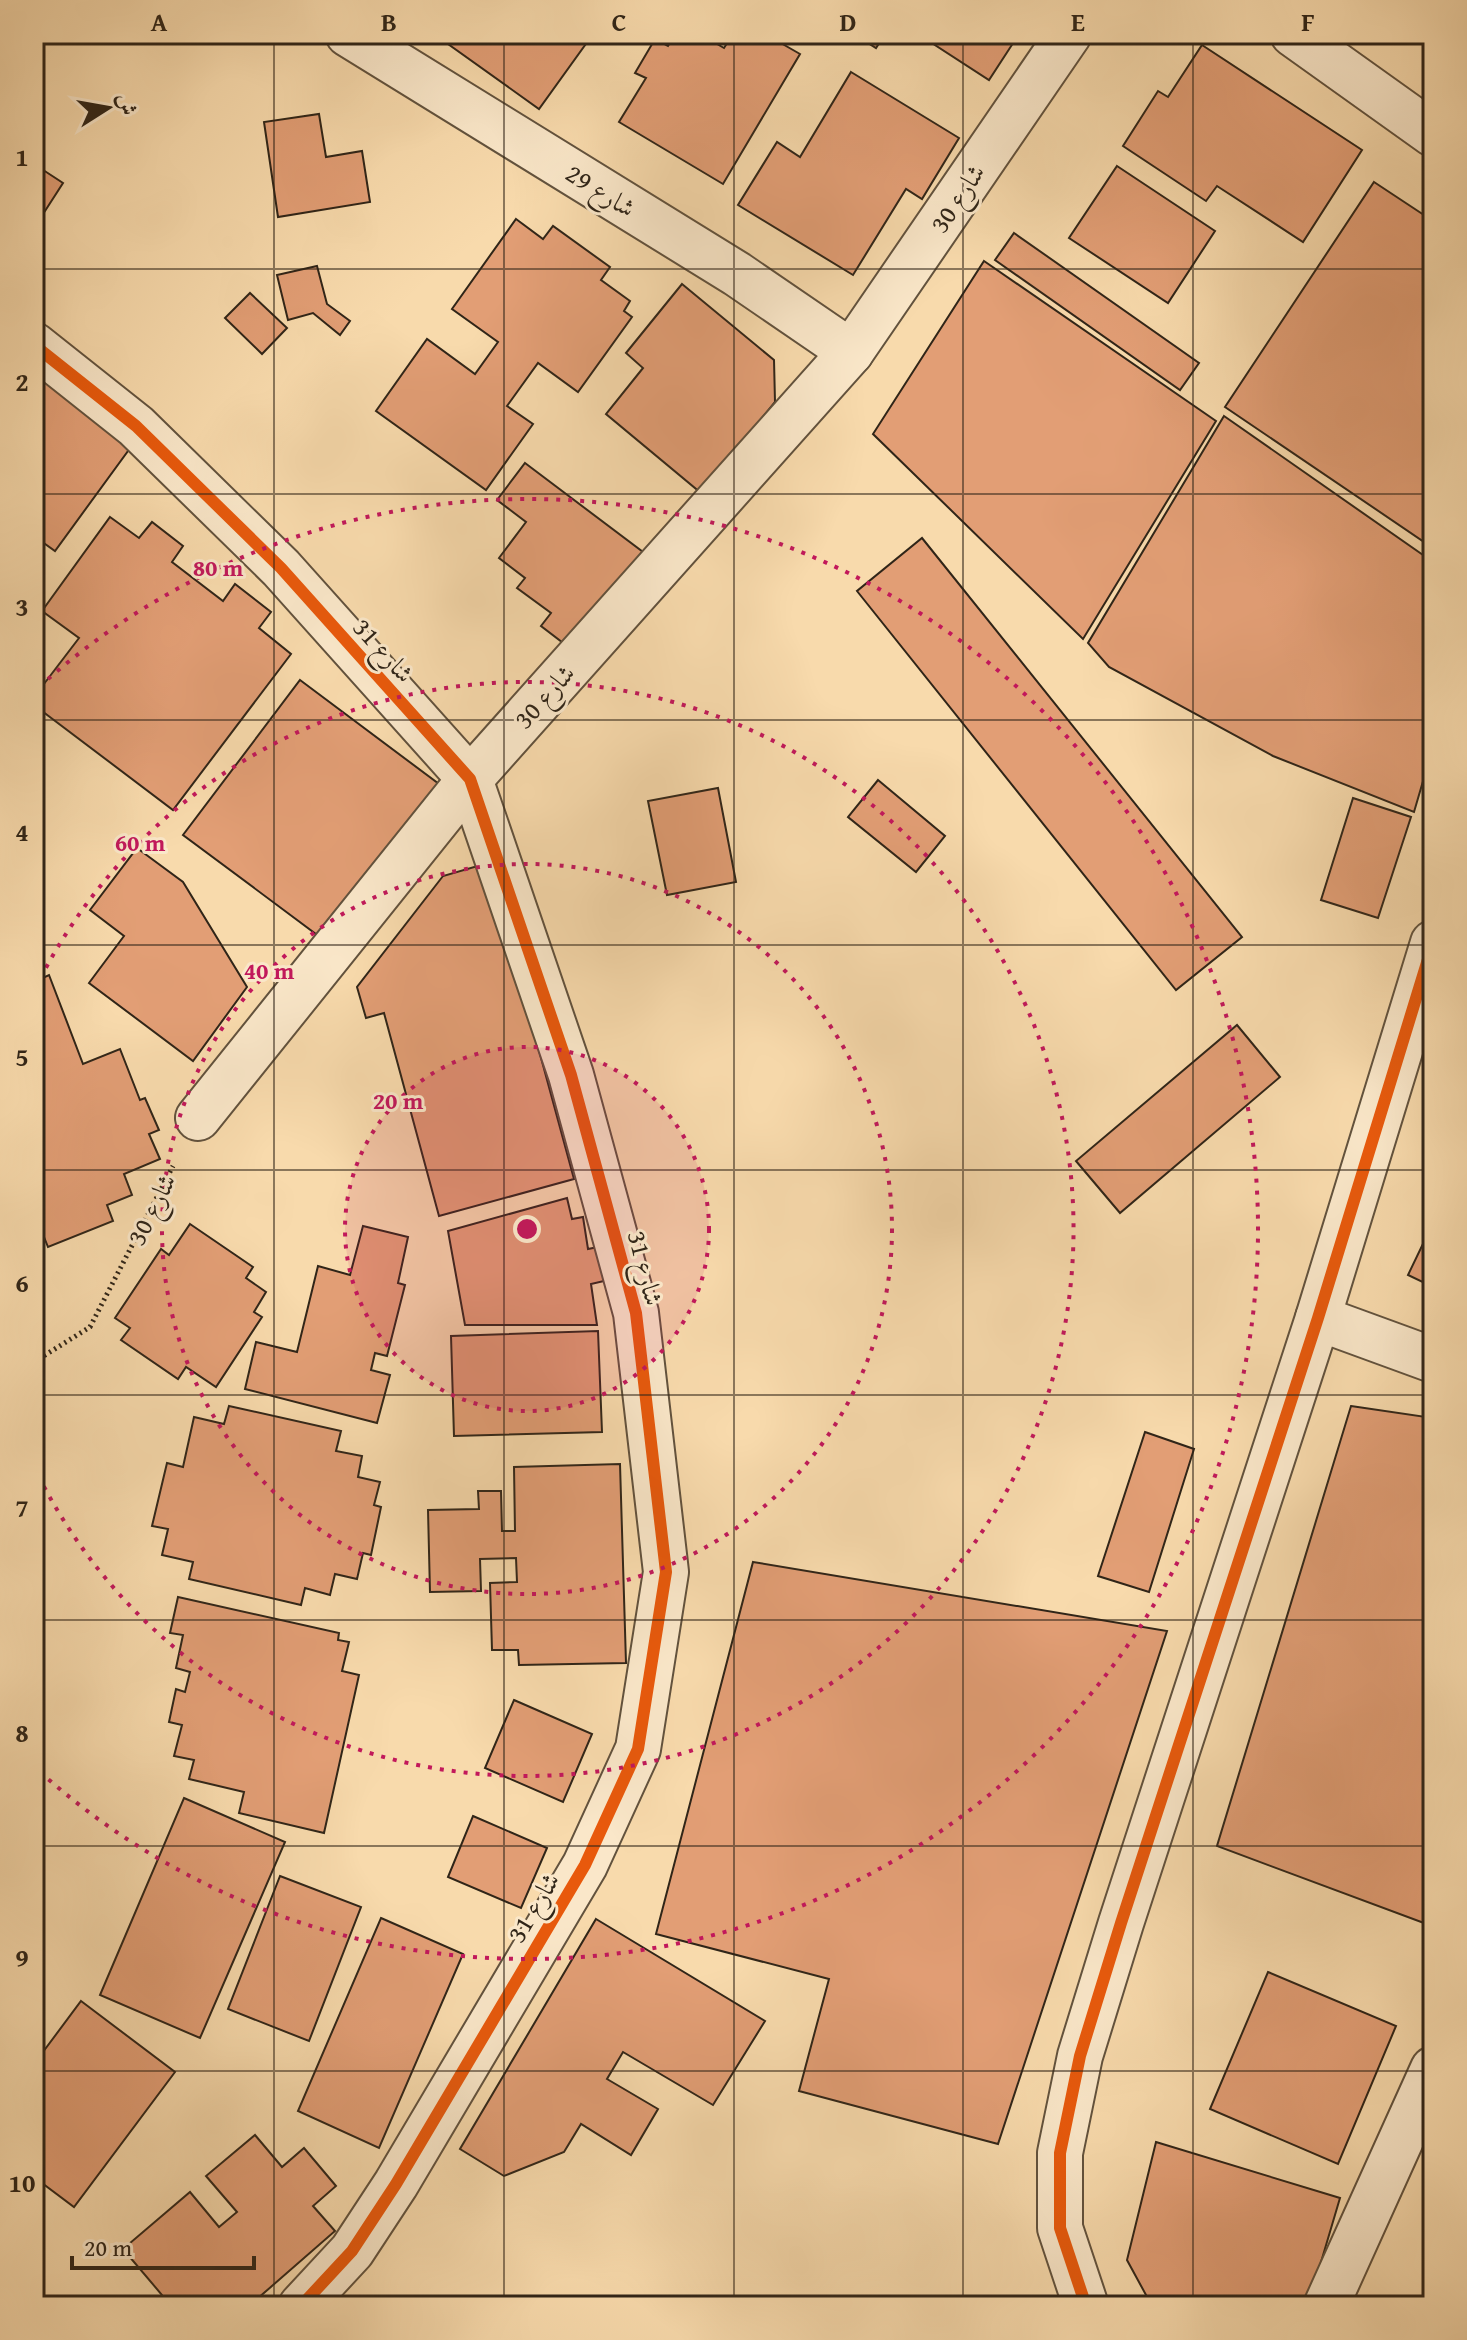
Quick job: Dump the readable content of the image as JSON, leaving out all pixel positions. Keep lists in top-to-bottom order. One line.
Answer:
{"streets":{"street":["شارع 29","شارع 30","شارع 31"]},"crossings":[["شارع 29","شارع 30"],["شارع 30","شارع 31"]],"scale_bar":"20 m","north":"right","grid":{"columns":["A","B","C","D","E","F"],"rows":["1","2","3","4","5","6","7","8","9","10"]},"rings":["80 m","60 m","40 m","20 m"]}
